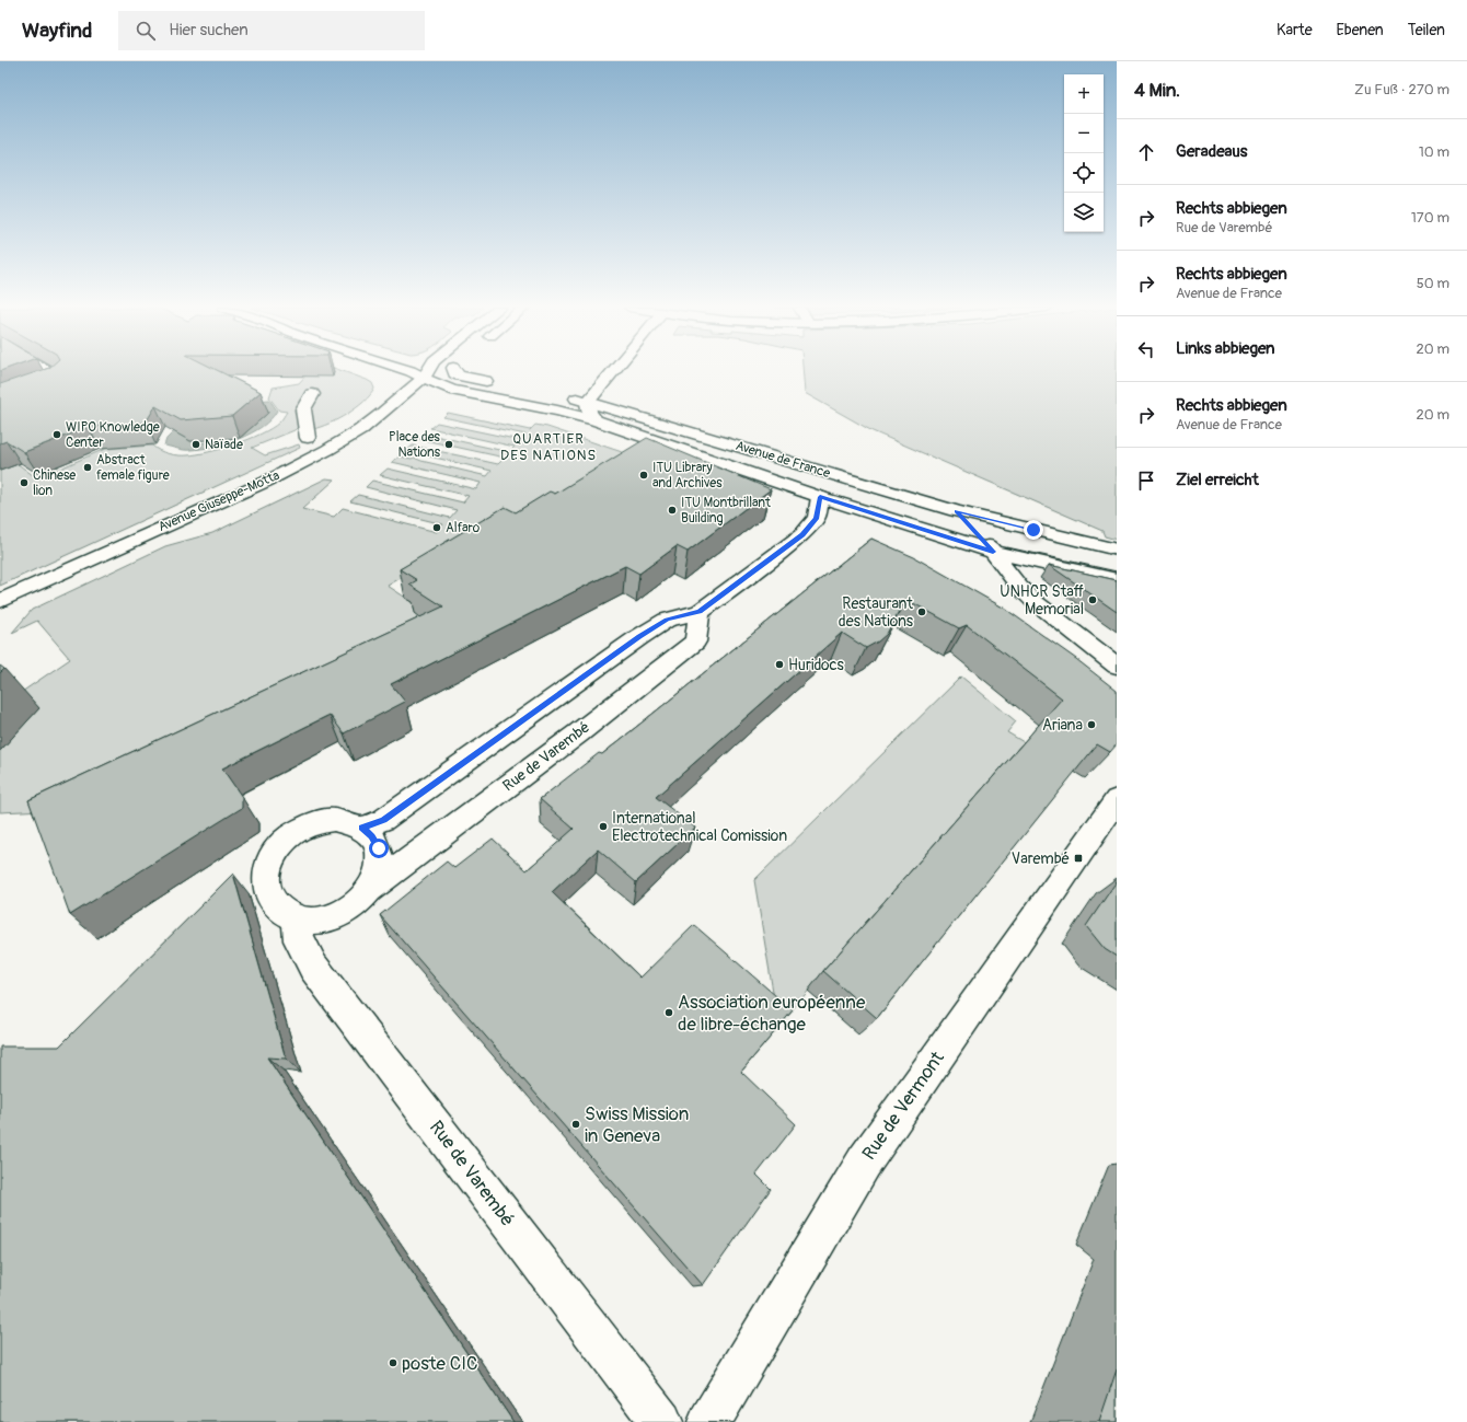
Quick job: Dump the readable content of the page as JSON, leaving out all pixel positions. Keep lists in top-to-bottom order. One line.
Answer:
{"streets":{"main road":["Avenue de France","Avenue Giuseppe-Motta","Rue de Varembé","Rue de Vermont"]},"crossings":[["Avenue de France","Avenue Giuseppe-Motta"]],"districts":["QUARTIER DES NATIONS"],"places":{"other":["WIPO Knowledge Center","Naïade","Place des Nations","Abstract female figure","ITU Library and Archives","Chinese lion","ITU Montbrillant Building","Alfaro","UNHCR Staff Memorial","Restaurant des Nations","Huridocs","Ariana","International Electrotechnical Comission","Association européenne de libre-échange","Swiss Mission in Geneva","poste CIC"],"transit":["Varembé"]},"page":{"header":"Wayfind","search":"Hier suchen","nav":["Karte","Ebenen","Teilen"],"heading":["4 Min.","Zu Fuß · 270 m"],"map_buttons":["+","−"],"list":[["Geradeaus","10 m"],["Rechts abbiegen","Rue de Varembé","170 m"],["Rechts abbiegen","Avenue de France","50 m"],["Links abbiegen","20 m"],["Rechts abbiegen","Avenue de France","20 m"],"Ziel erreicht"]}}
